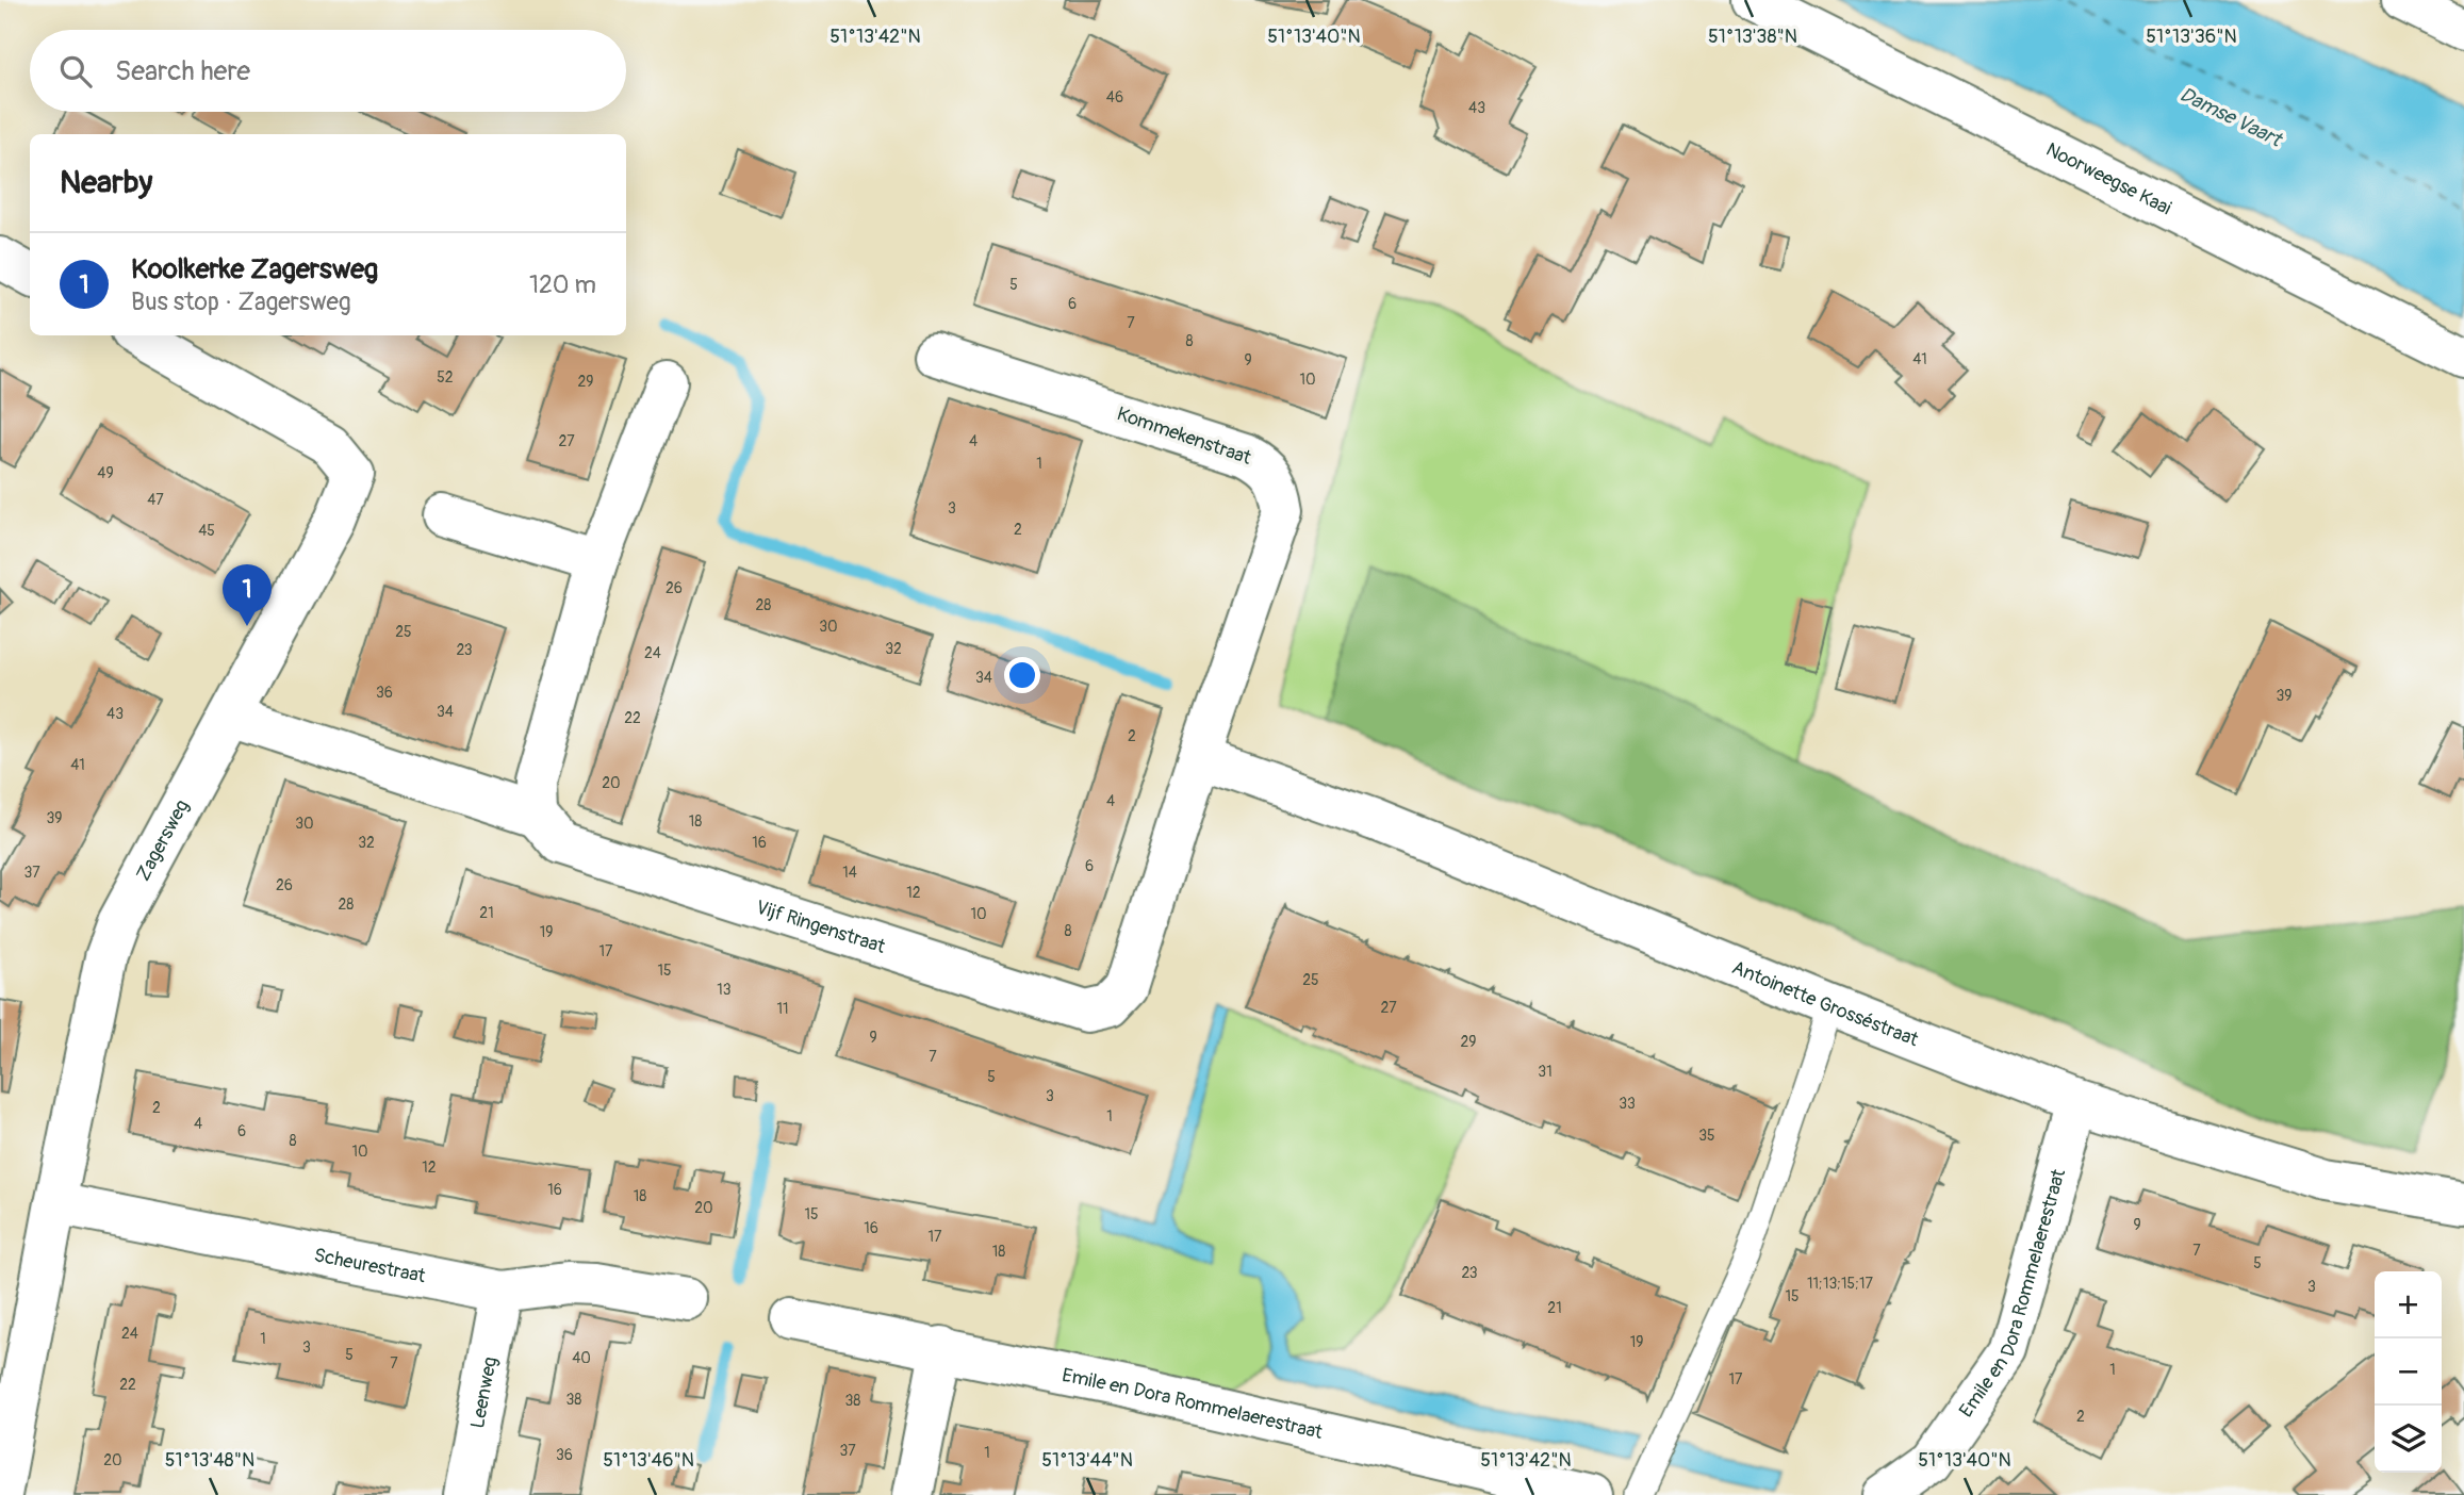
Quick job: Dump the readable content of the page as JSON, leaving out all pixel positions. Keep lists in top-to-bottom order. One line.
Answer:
{"streets":{"street":["Noorweegse Kaai","Kommekenstraat","Zagersweg","Vijf Ringenstraat","Antoinette Grosséstraat","Scheurestraat","Emile en Dora Rommelaerestraat","Leenweg"]},"crossings":[["Kommekenstraat","Vijf Ringenstraat"],["Kommekenstraat","Antoinette Grosséstraat"],["Zagersweg","Scheurestraat"],["Vijf Ringenstraat","Antoinette Grosséstraat"],["Antoinette Grosséstraat","Emile en Dora Rommelaerestraat"],["Scheurestraat","Leenweg"]],"water":["Damse Vaart"],"house_numbers":["46","43","5","6","7","8","41","9","52","10","29","27","4","1","49","47","3","2","45","26","28","30","25","32","23","24","34","36","39","34","43","22","2","41","20","4","39","18","30","32","16","6","37","14","26","12","28","21","10","8","19","17","15","25","13","27","11","9","29","7","31","5","3","33","2","1","4","6","35","8","10","12","16","18","20","15","9","16","17","7","18","5","23","11;13;15;17","3","15","21","24","1","19","3","5","40","7","1","17","22","38","38","2","37","1","36","20"],"page":{"search":"Search here","heading":"Nearby","list":[{"mark":"1","name":"Koolkerke Zagersweg","note":"Bus stop · Zagersweg","value":"120 m"}],"pins":"1","map_buttons":["+","−"]},"coordinates":["51°13'42\"N","51°13'40\"N","51°13'38\"N","51°13'36\"N","51°13'48\"N","51°13'46\"N","51°13'44\"N"]}
